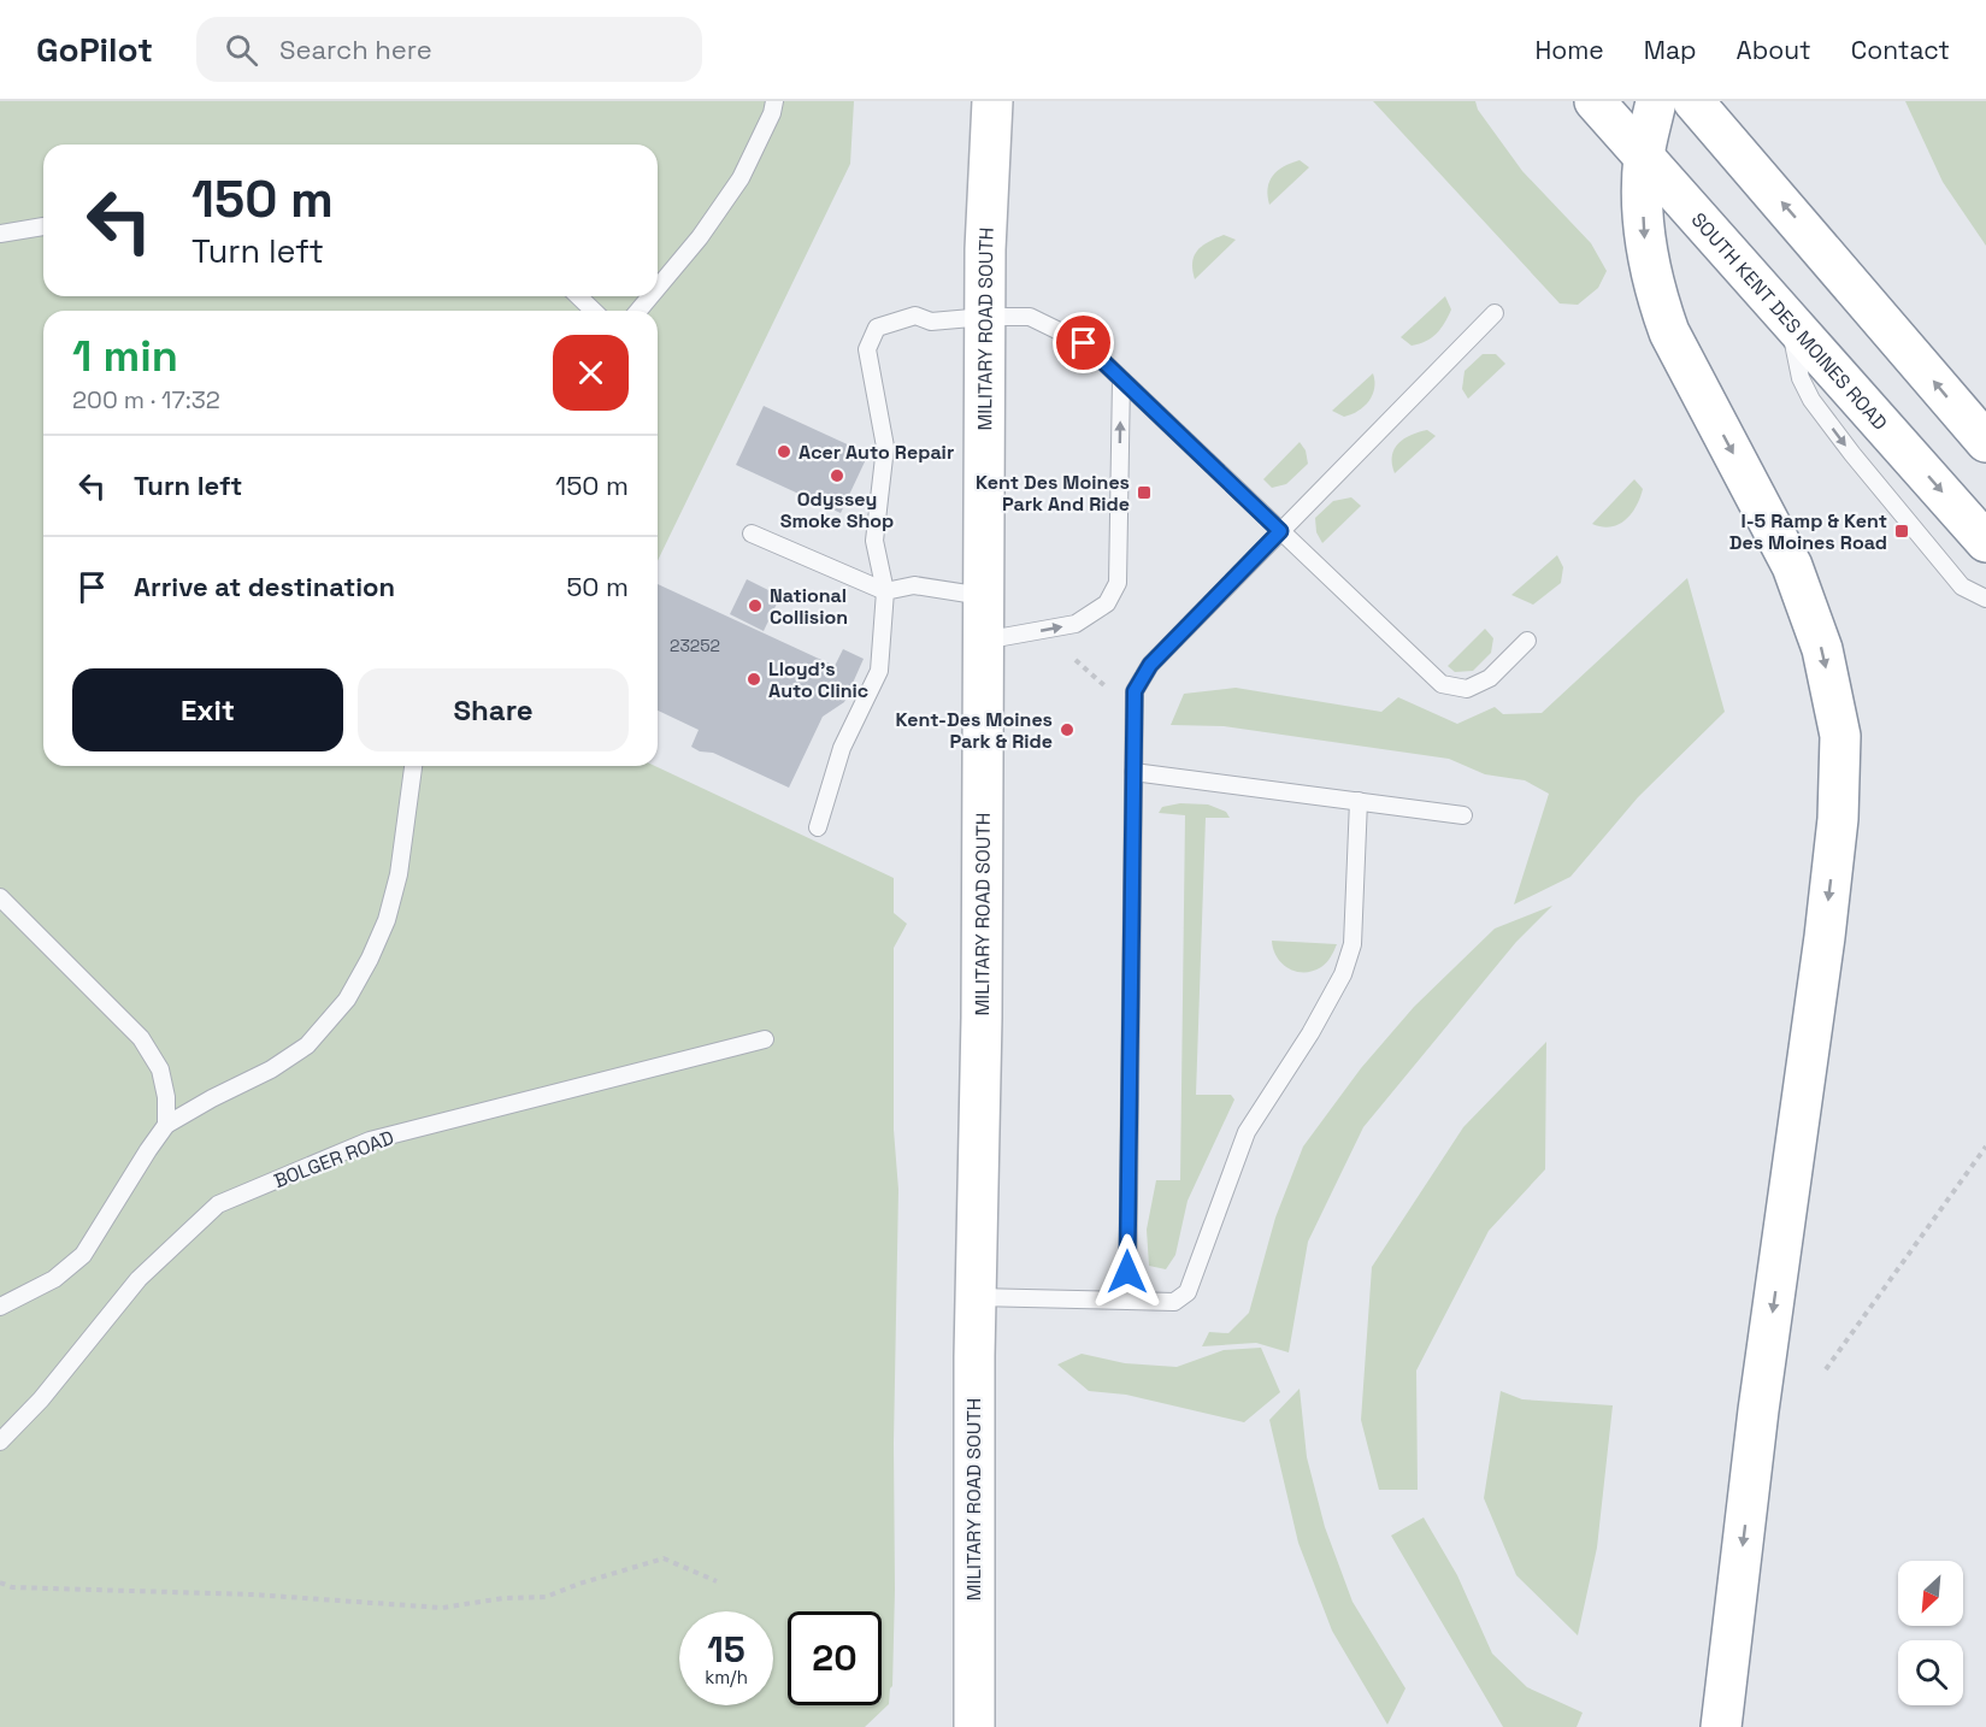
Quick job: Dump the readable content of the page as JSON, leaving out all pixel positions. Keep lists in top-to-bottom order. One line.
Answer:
{"streets":{"main road":["SOUTH KENT DES MOINES ROAD","MILITARY ROAD SOUTH"],"lane":["BOLGER ROAD"]},"places":{"other":["Acer Auto Repair","Odyssey Smoke Shop","National Collision","Lloyd's Auto Clinic","Kent-Des Moines Park & Ride"],"transit":["Kent Des Moines Park And Ride","I-5 Ramp & Kent Des Moines Road"]},"house_numbers":["23252"],"north":"bottom left","page":{"header":"GoPilot","search":"Search here","nav":["Home","Map","About","Contact"],"turn":["150 m","Turn left"],"heading":["1 min","200 m · 17:32"],"list":[{"name":"Turn left","value":"150 m"},{"name":"Arrive at destination","value":"50 m"}],"buttons":["Exit","Share"],"speed":"15 km/h","limit":"20"}}
